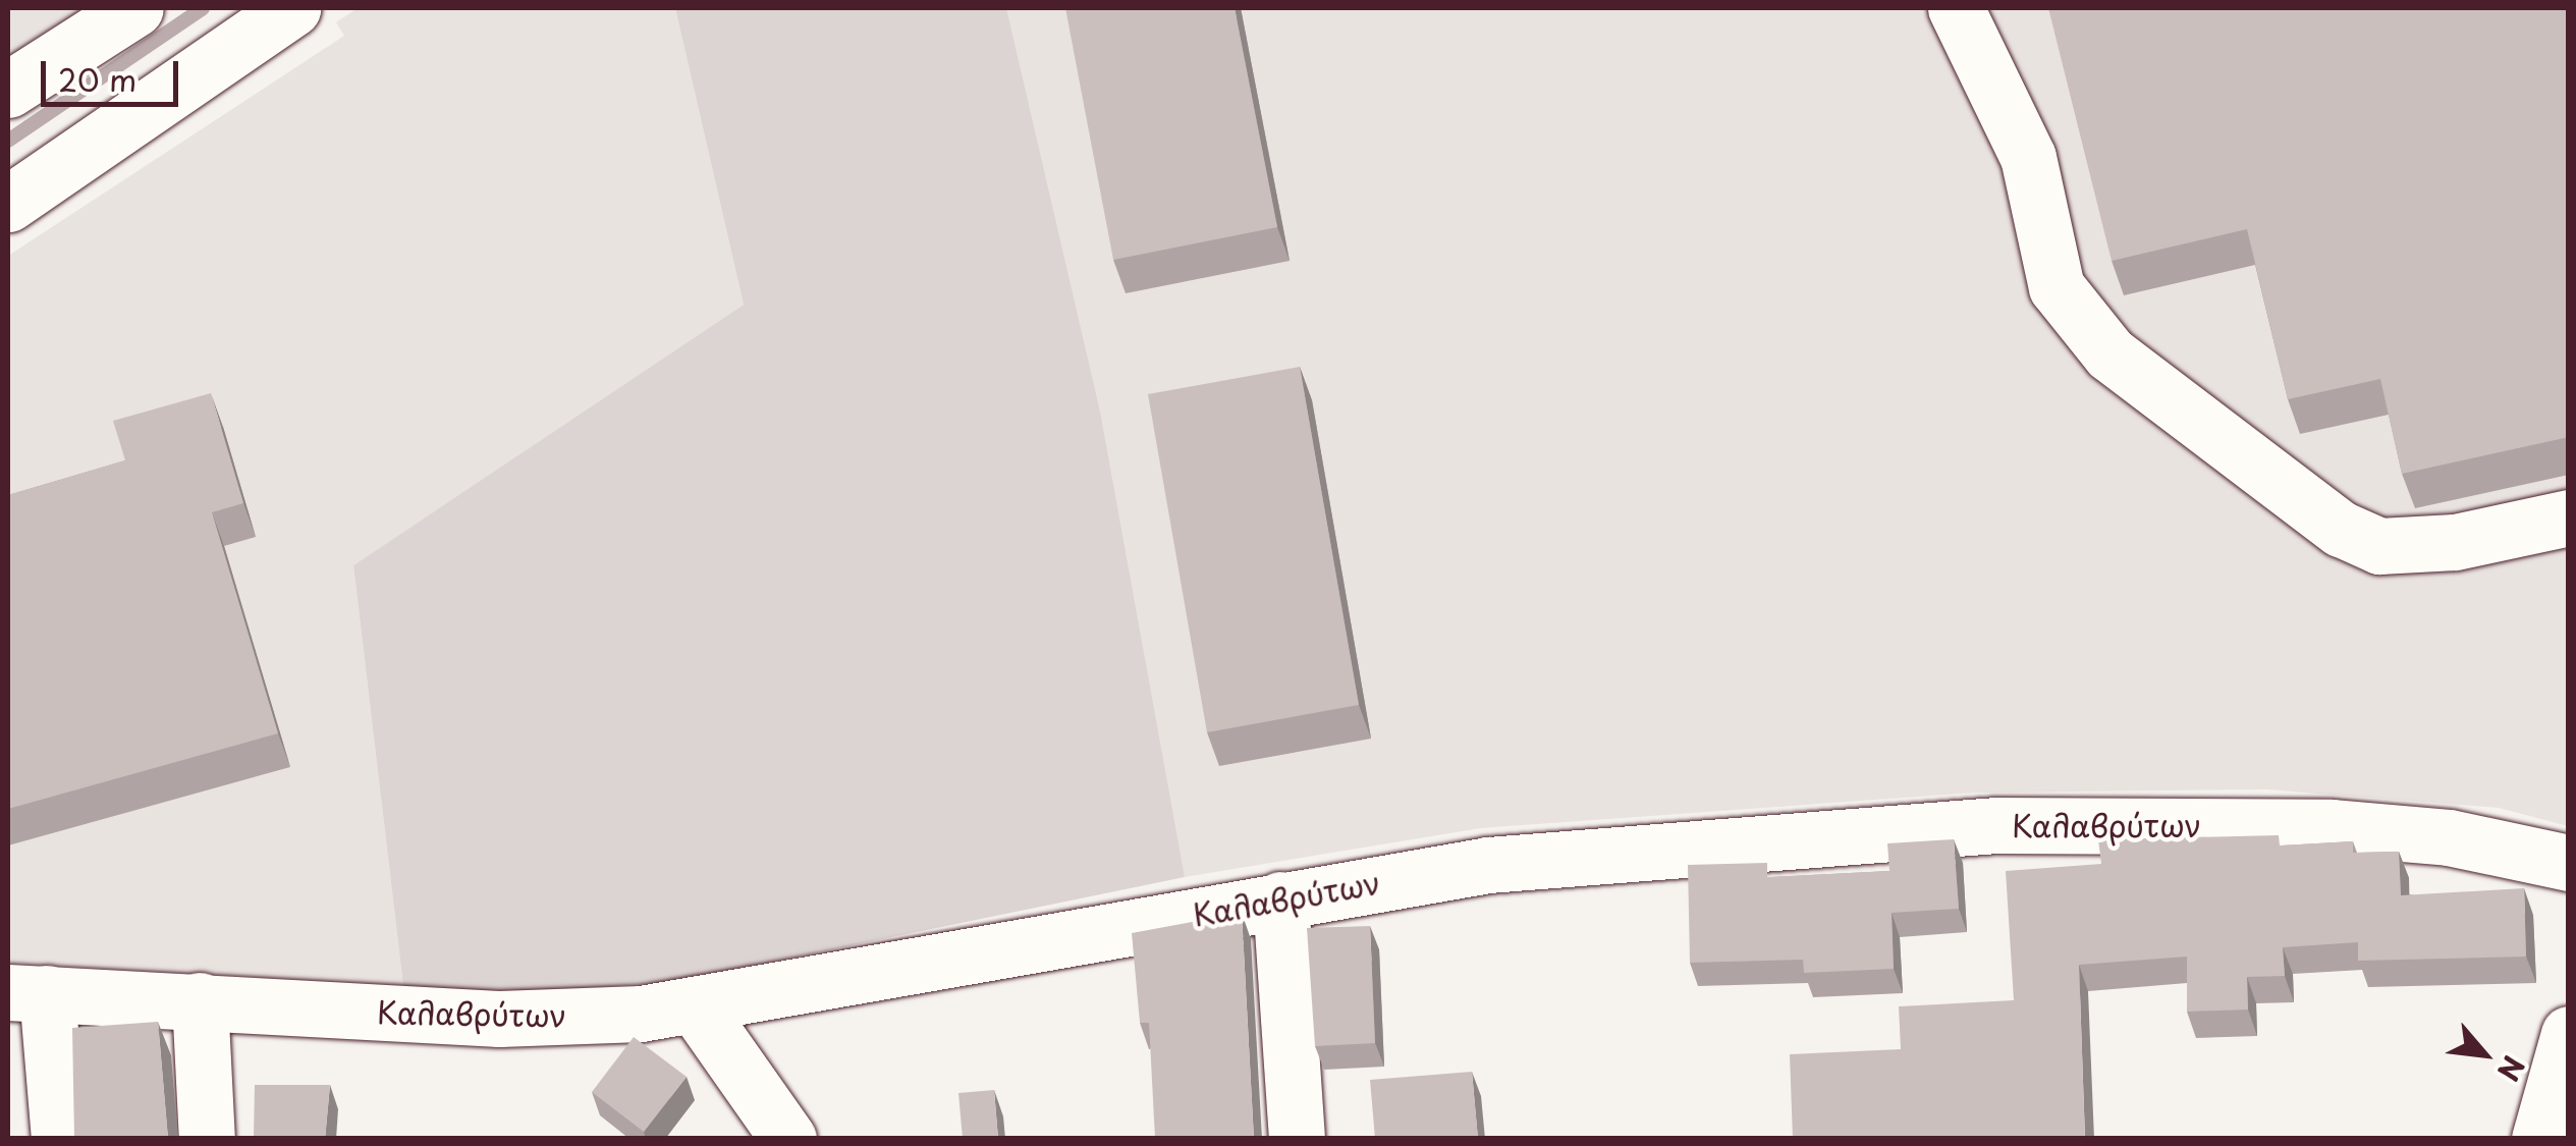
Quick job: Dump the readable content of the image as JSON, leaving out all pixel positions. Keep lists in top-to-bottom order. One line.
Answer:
{"streets":{"street":["Καλαβρύτων"]},"scale_bar":"20 m","north":"bottom right"}
